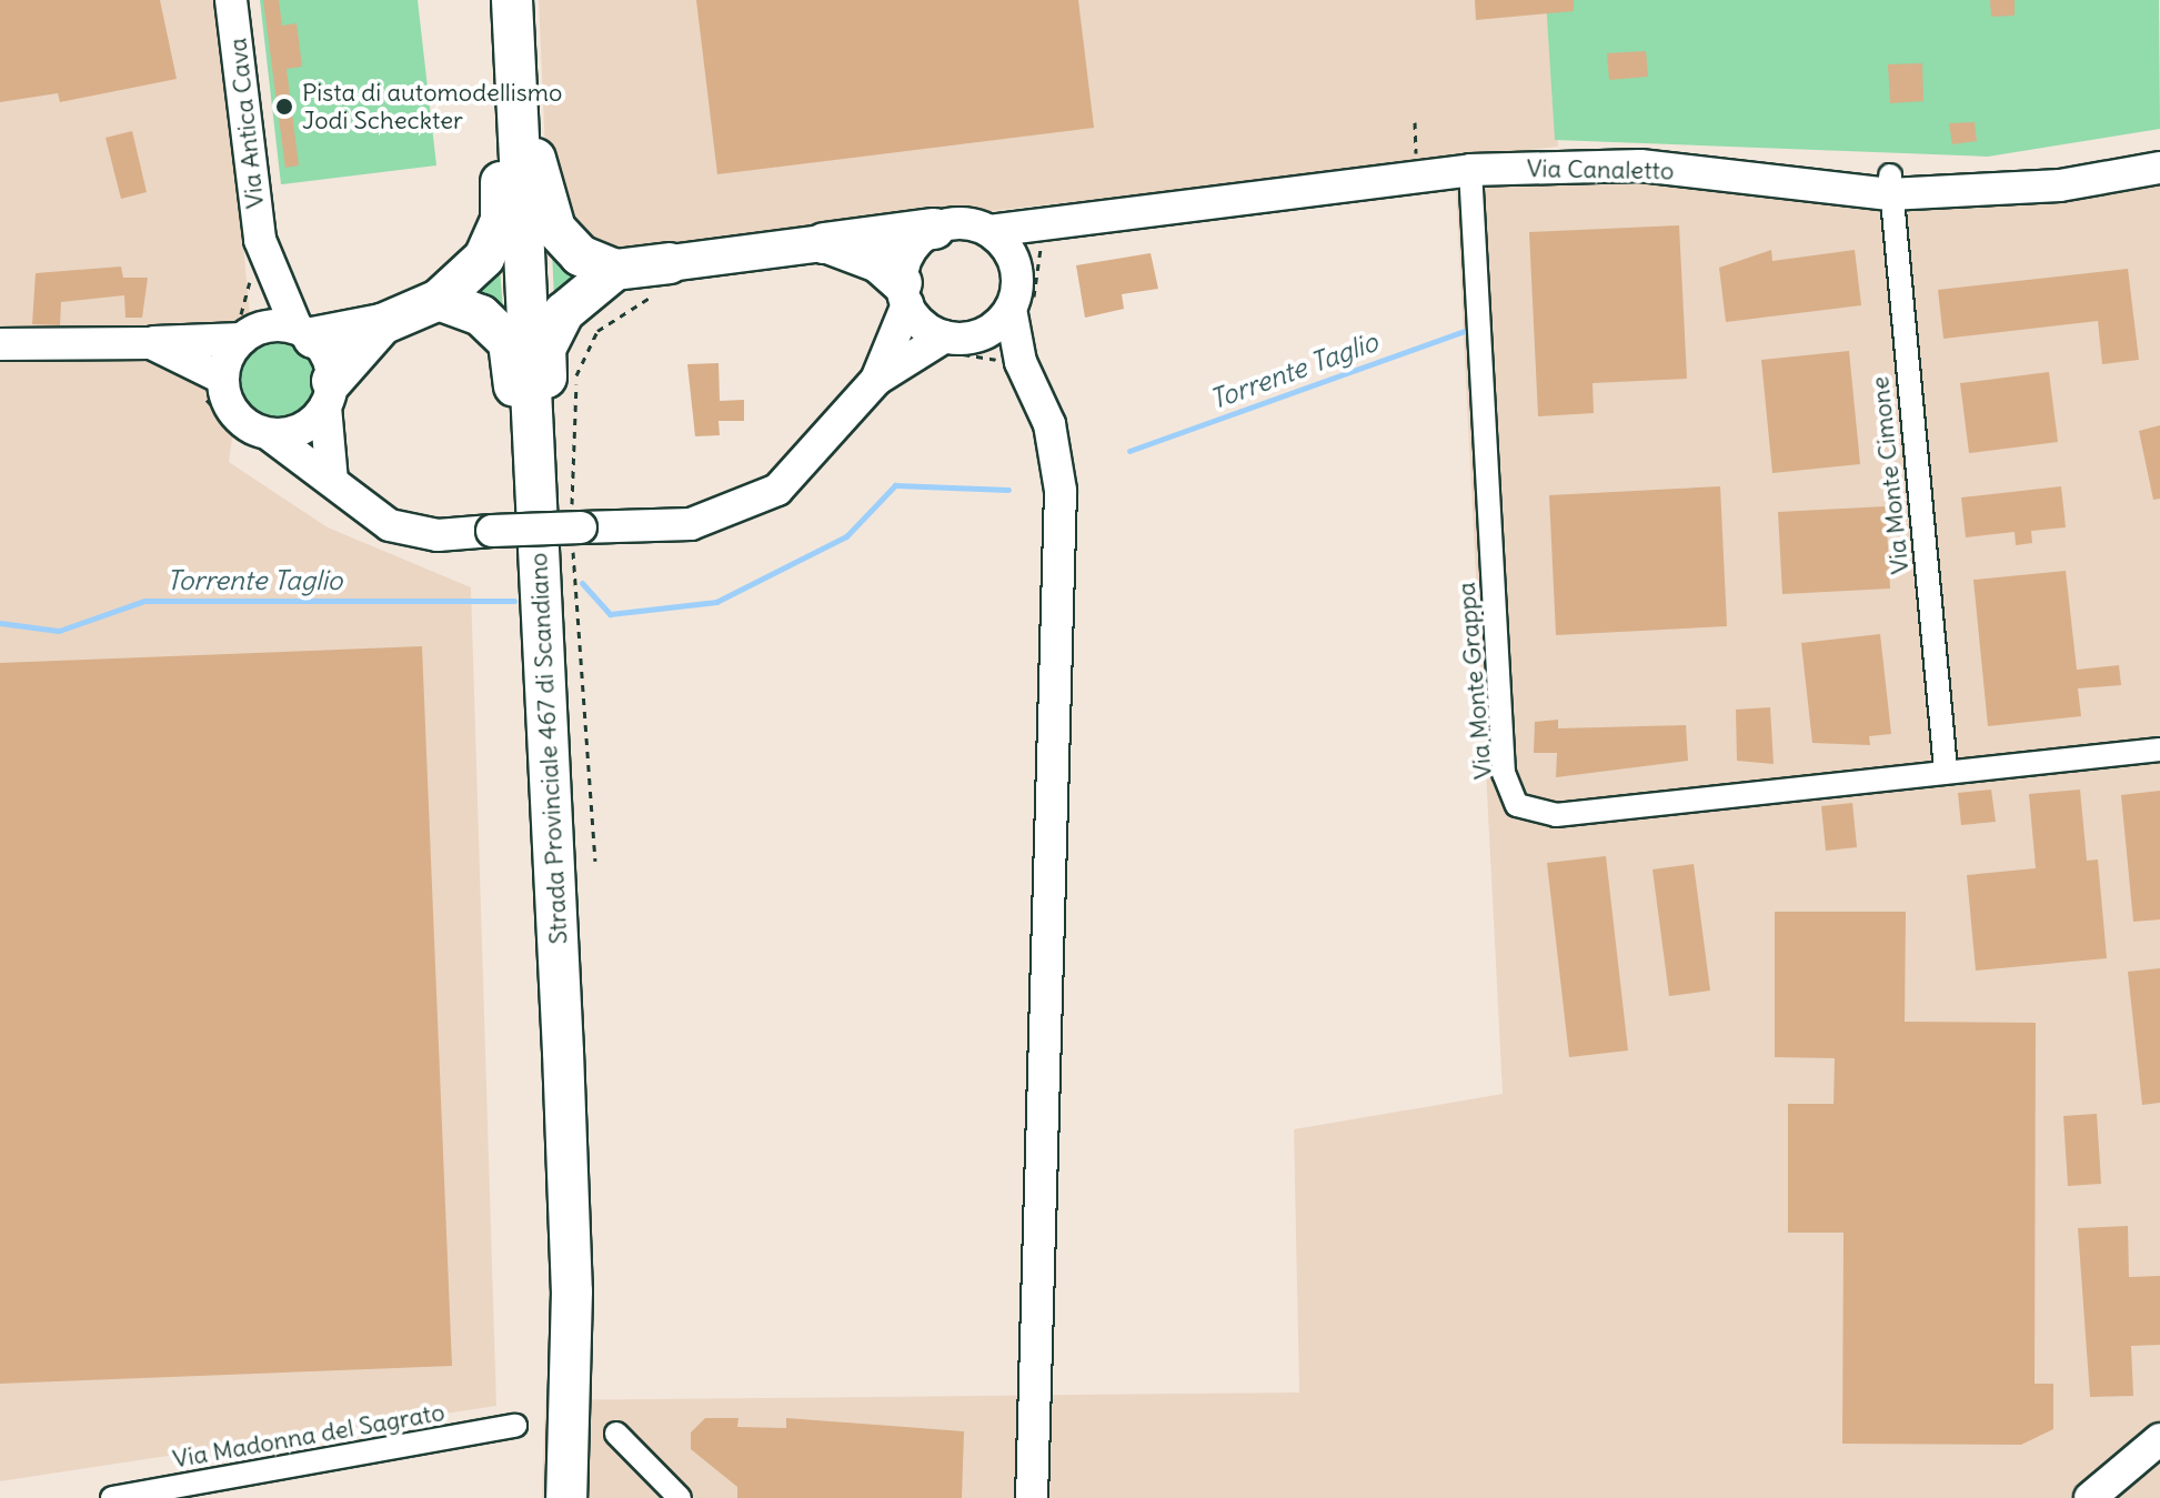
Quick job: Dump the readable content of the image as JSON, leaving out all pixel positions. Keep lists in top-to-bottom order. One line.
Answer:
{"streets":{"highway":["Strada Provinciale 467 di Scandiano"],"main road":["Via Antica Cava","Via Canaletto"],"street":["Via Monte Cimone","Via Monte Grappa","Via Madonna del Sagrato"]},"crossings":[["Via Canaletto","Via Monte Cimone"],["Via Canaletto","Via Monte Grappa"],["Via Monte Cimone","Via Monte Grappa"]],"water":["Torrente Taglio"],"places":["Pista di automodellismo Jodi Scheckter"]}
